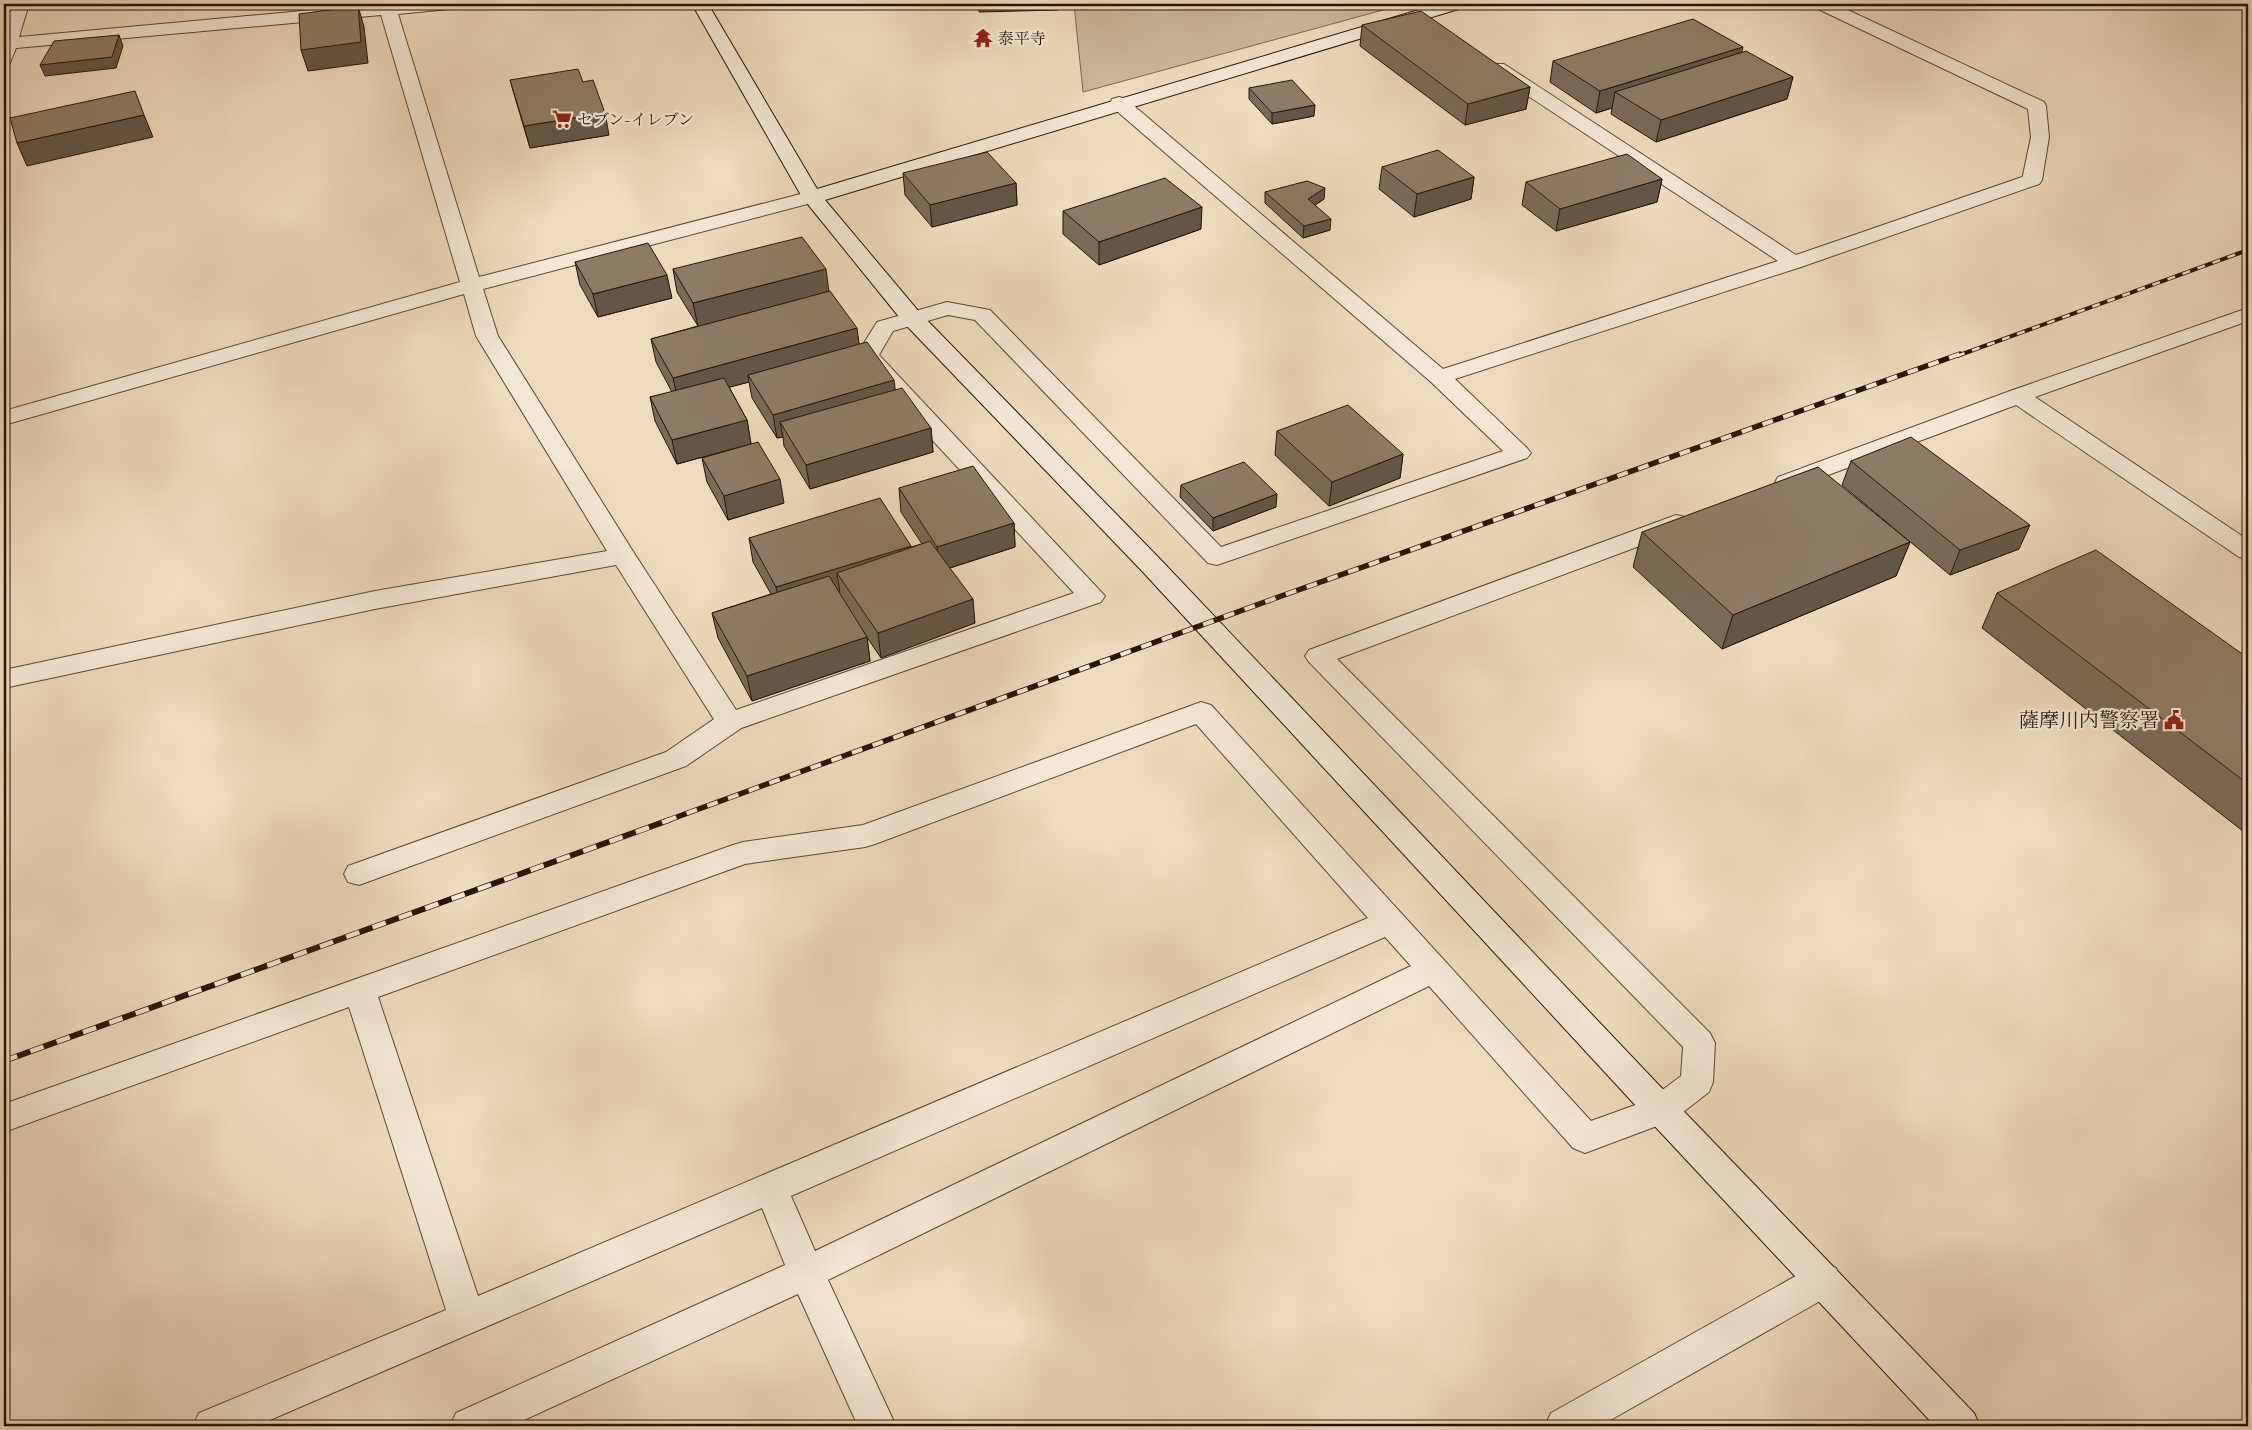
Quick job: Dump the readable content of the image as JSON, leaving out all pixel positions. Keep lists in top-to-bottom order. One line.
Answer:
{"places":{"temple":["泰平寺"],"supermarket":["セブン-イレブン"],"public building":["薩摩川内警察署"]}}
